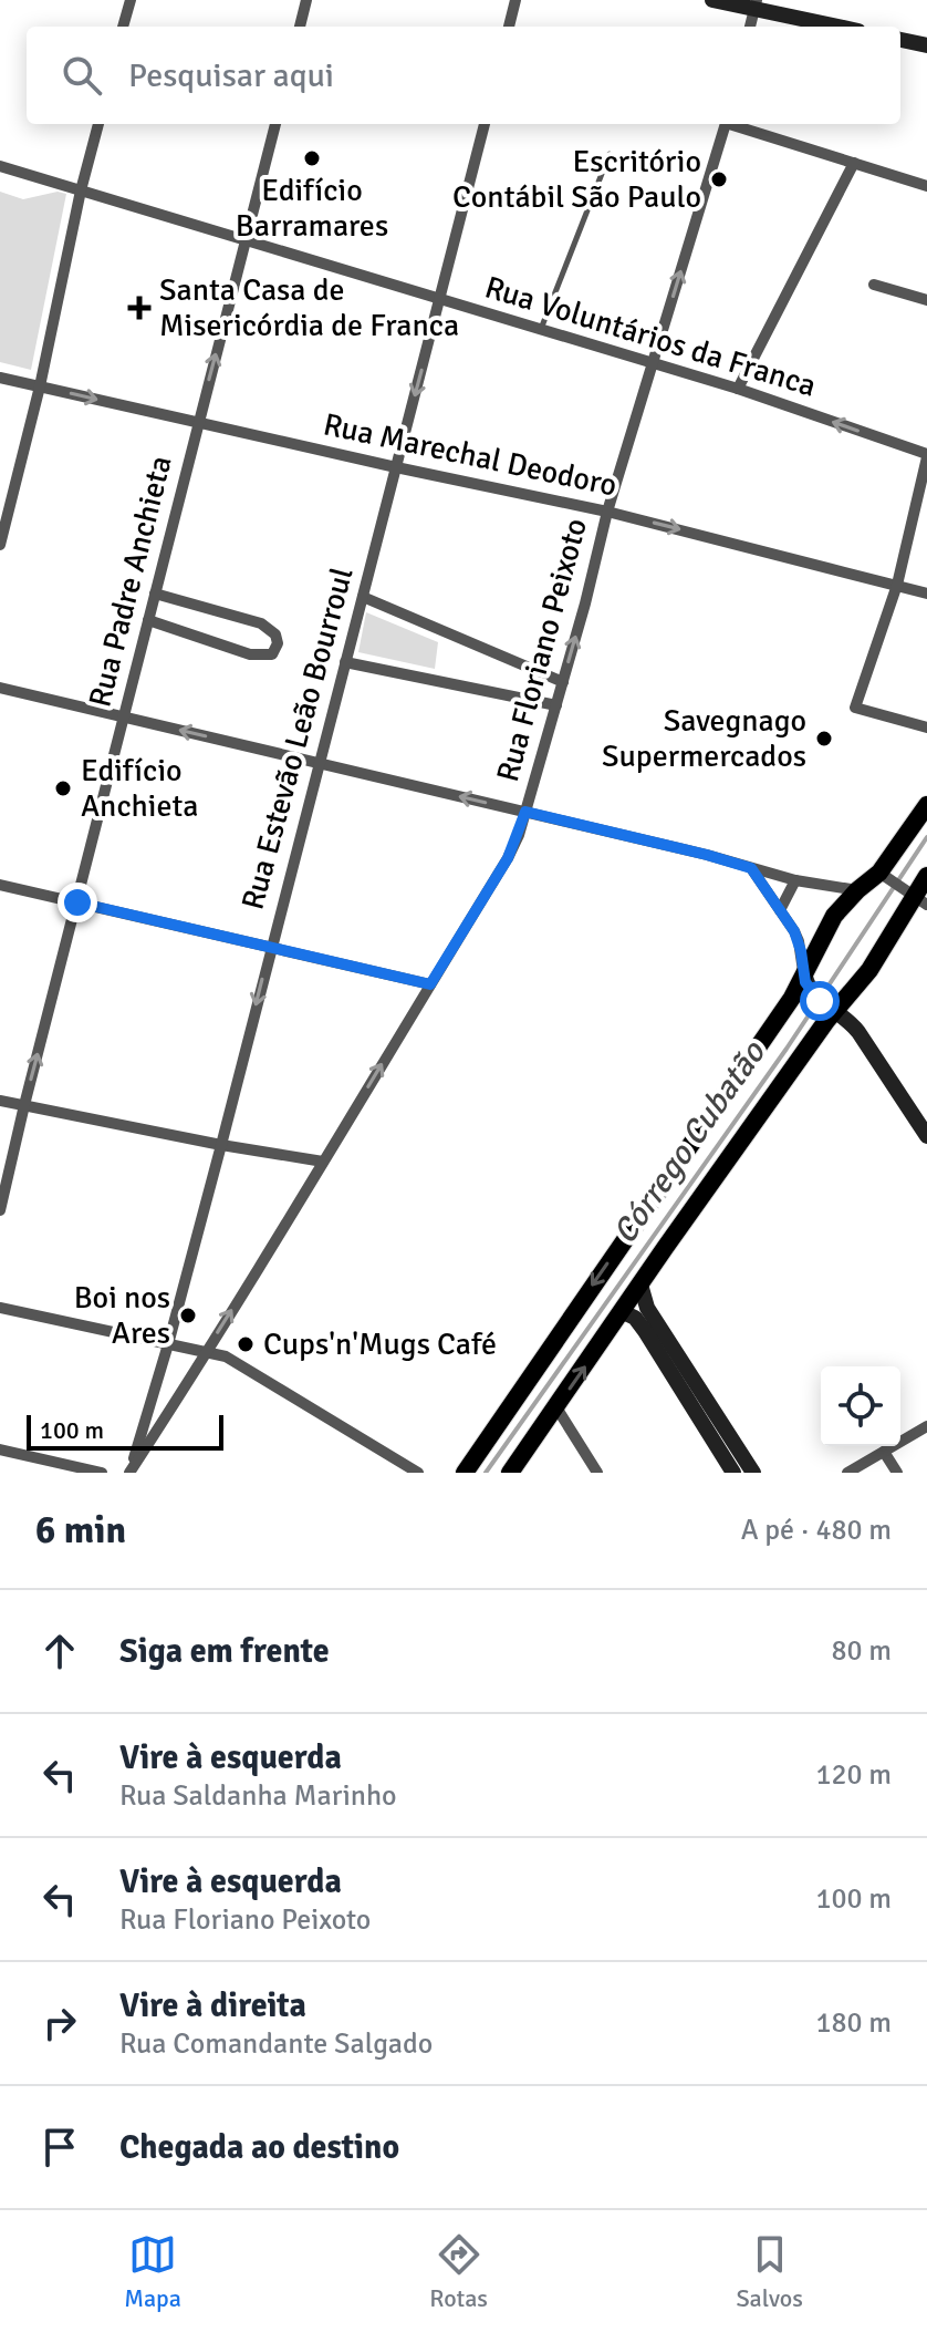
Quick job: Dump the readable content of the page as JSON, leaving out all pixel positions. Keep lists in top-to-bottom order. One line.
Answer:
{"streets":{"street":["Rua Voluntários da Franca","Rua Marechal Deodoro","Rua Padre Anchieta","Rua Floriano Peixoto","Rua Estevão Leão Bourroul"]},"crossings":[["Rua Voluntários da Franca","Rua Padre Anchieta"],["Rua Voluntários da Franca","Rua Floriano Peixoto"],["Rua Voluntários da Franca","Rua Estevão Leão Bourroul"],["Rua Marechal Deodoro","Rua Padre Anchieta"],["Rua Marechal Deodoro","Rua Floriano Peixoto"],["Rua Marechal Deodoro","Rua Estevão Leão Bourroul"],["Rua Floriano Peixoto","Rua Estevão Leão Bourroul"]],"one_way":["Rua Marechal Deodoro","Rua Padre Anchieta","Rua Floriano Peixoto"],"water":["Córrego Cubatão"],"places":{"other":["Edifício Barramares","Escritório Contábil São Paulo","Savegnago Supermercados","Edifício Anchieta","Boi nos Ares","Cups'n'Mugs Café"],"health":["Santa Casa de Misericórdia de Franca"]},"scale_bar":"100 m","page":{"search":"Pesquisar aqui","scale":"100 m","heading":["6 min","A pé · 480 m"],"list":[["Siga em frente","80 m"],["Vire à esquerda","Rua Saldanha Marinho","120 m"],["Vire à esquerda","Rua Floriano Peixoto","100 m"],["Vire à direita","Rua Comandante Salgado","180 m"],"Chegada ao destino"],"nav":["Mapa","Rotas","Salvos"]}}
